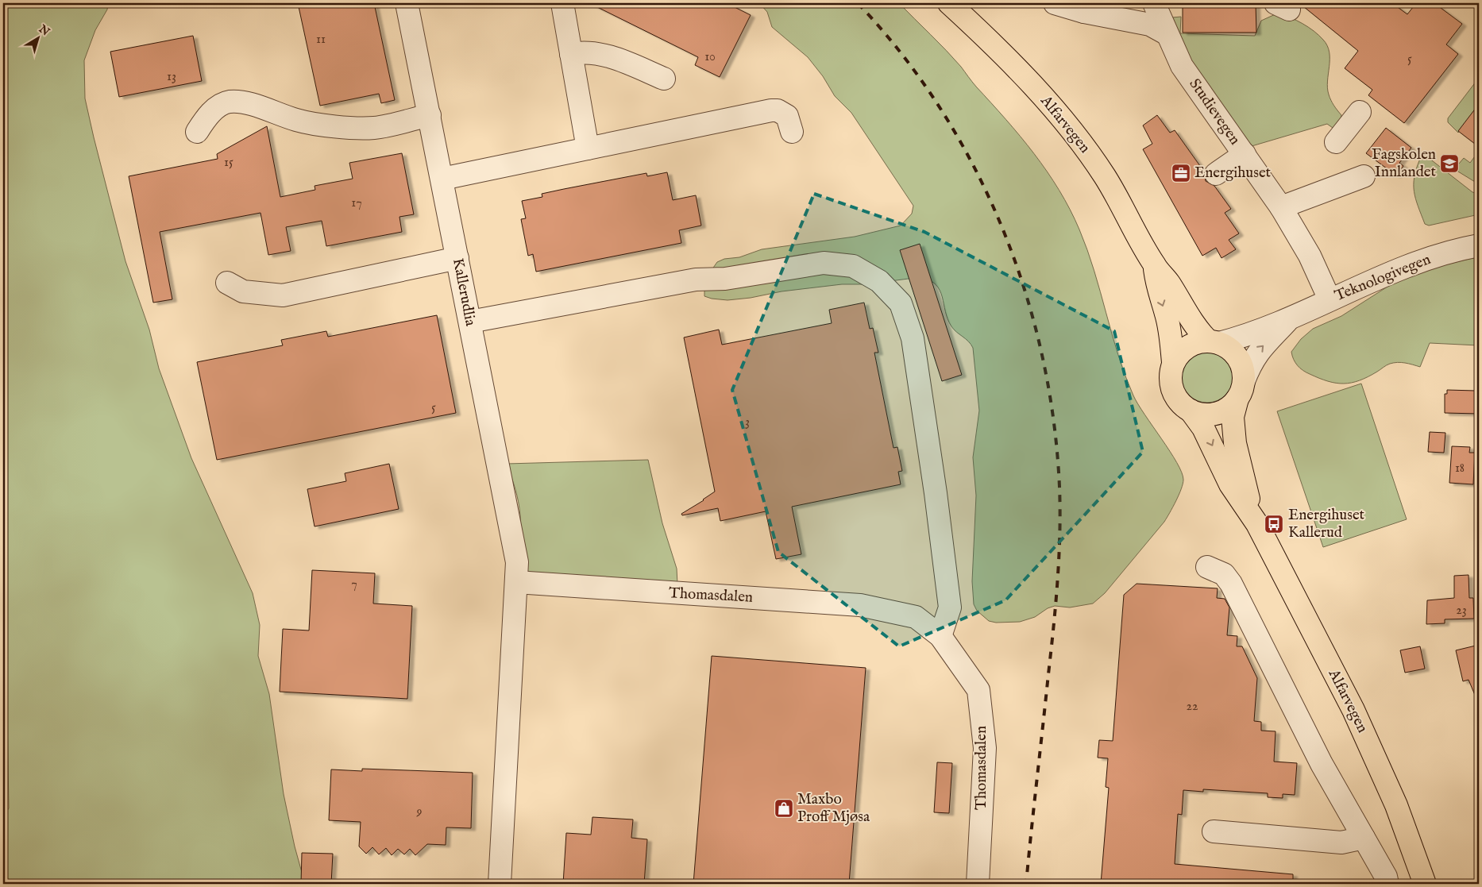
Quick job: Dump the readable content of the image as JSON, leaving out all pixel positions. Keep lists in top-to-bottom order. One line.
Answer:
{"streets":{"main road":["Alfarvegen"],"street":["Studievegen","Teknologivegen","Kallerudlia","Thomasdalen"]},"crossings":[["Studievegen","Teknologivegen"],["Alfarvegen","Teknologivegen"],["Kallerudlia","Thomasdalen"]],"places":{"school or university":["Fagskolen Innlandet"],"office":["Energihuset"],"bus stop":["Energihuset Kallerud"],"shop":["Maxbo Proff Mjøsa"]},"house_numbers":["11","10","5","13","15","17","5","3","18","7","23","22","9"],"north":"top right"}
